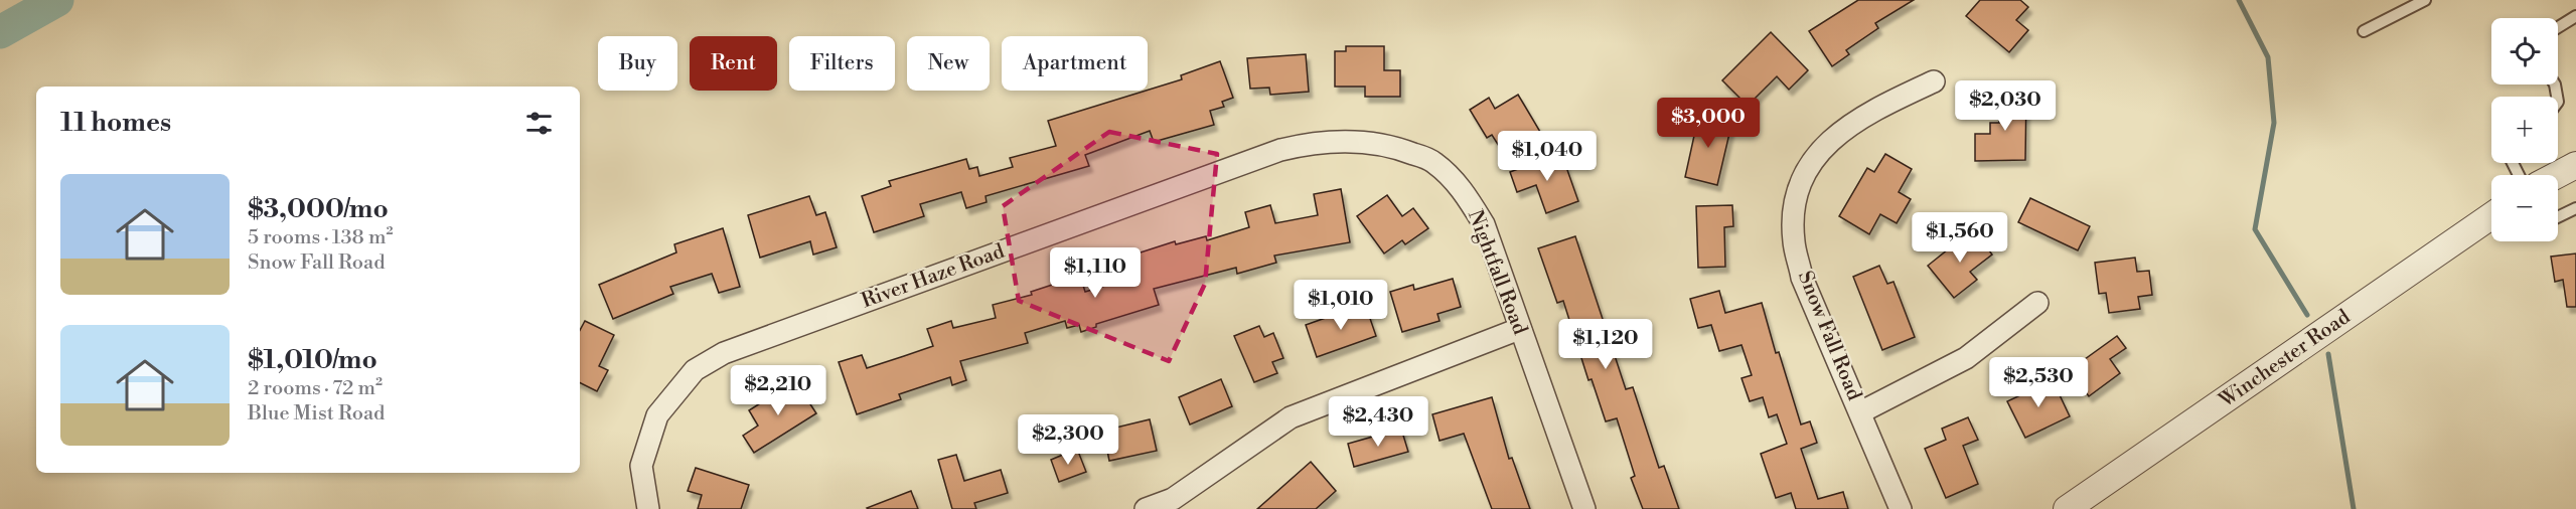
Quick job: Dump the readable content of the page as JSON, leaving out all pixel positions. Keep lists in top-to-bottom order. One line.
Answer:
{"streets":{"street":["Nightfall Road","River Haze Road","Snow Fall Road","Winchester Road"]},"crossings":[["Nightfall Road","River Haze Road"]],"page":{"map_buttons":["+","−"],"chip":["Buy","Rent","Filters","New","Apartment"],"price":["$2,030","$3,000","$1,040","$1,560","$1,110","$1,010","$1,120","$2,530","$2,210","$2,430","$2,300"],"heading":"11 homes","list":[{"name":"$3,000/mo","note":"5 rooms · 138 m² · Snow Fall Road"},{"name":"$1,010/mo","note":"2 rooms · 72 m² · Blue Mist Road"}]}}
